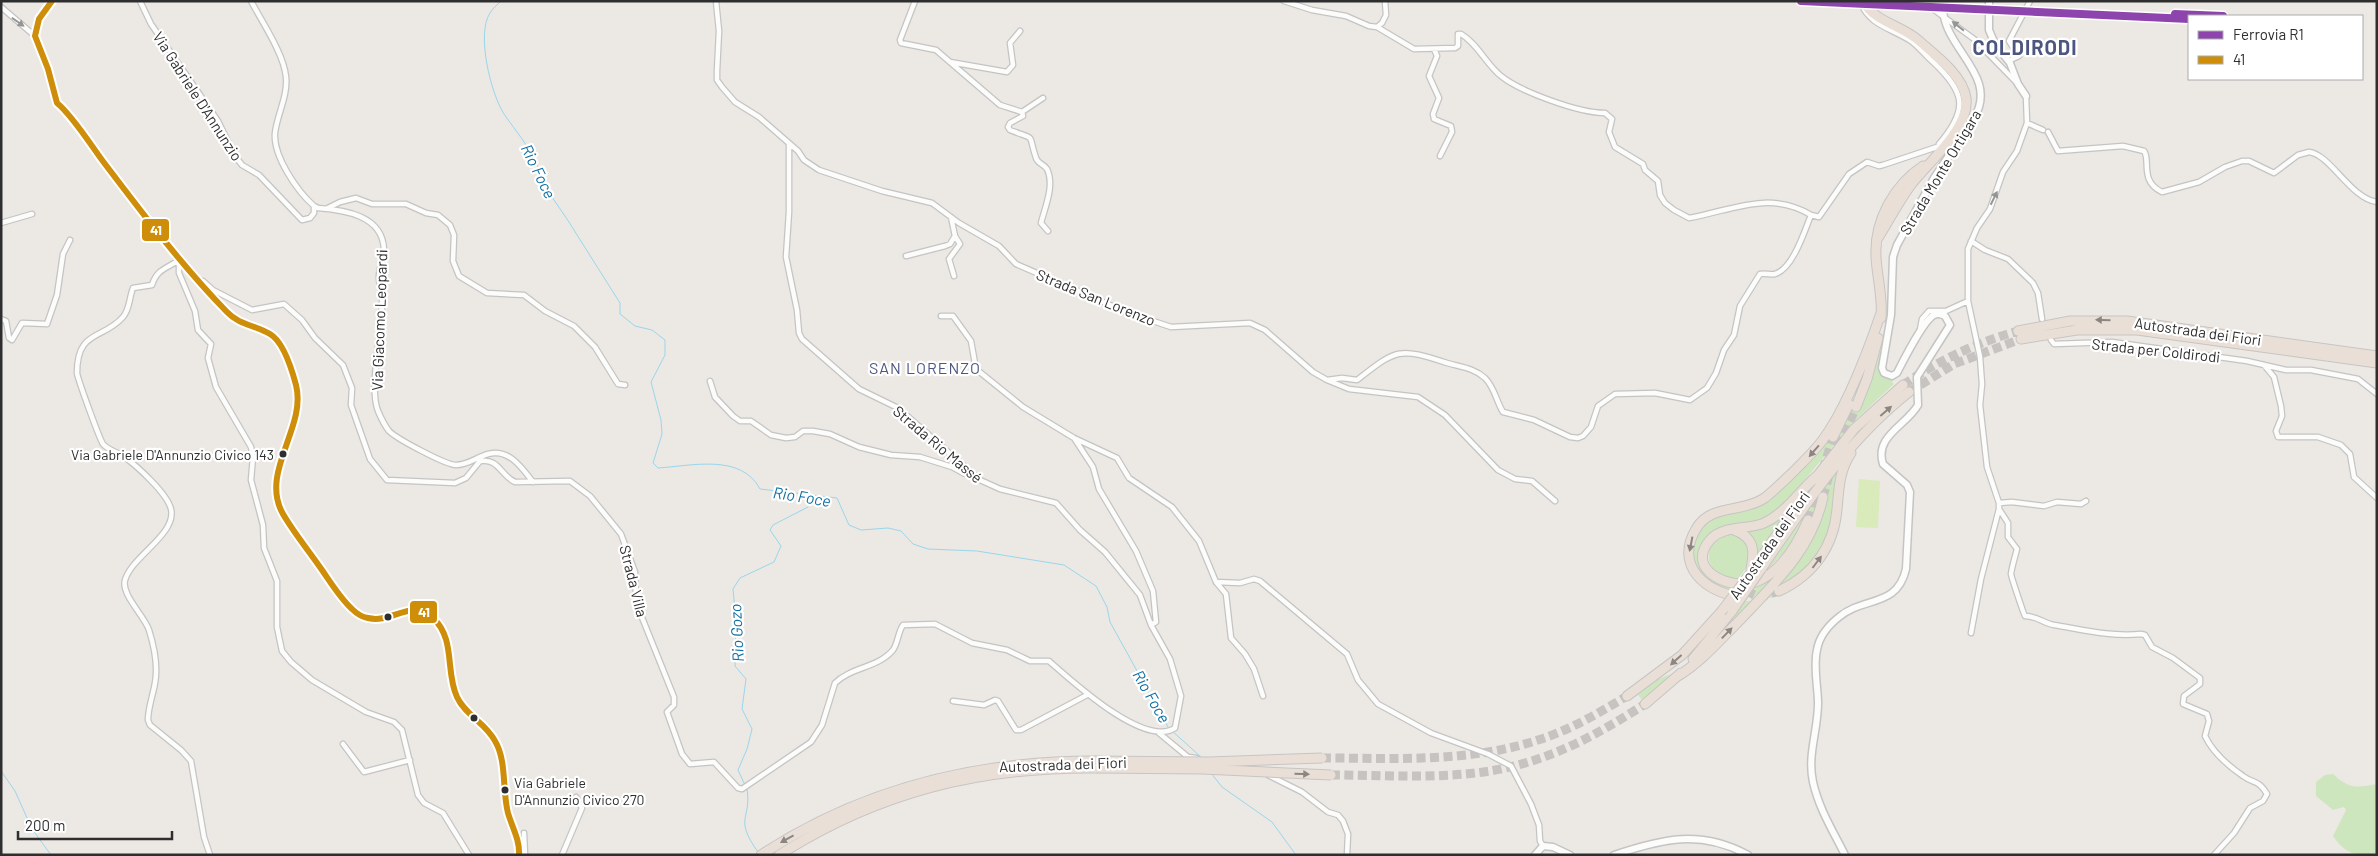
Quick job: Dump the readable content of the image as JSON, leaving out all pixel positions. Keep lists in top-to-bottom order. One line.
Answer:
{"streets":{"highway":["Autostrada dei Fiori"],"main road":["Strada Monte Ortigara"],"street":["Via Gabriele D'Annunzio","Strada San Lorenzo","Via Giacomo Leopardi","Strada per Coldirodi","Strada Rio Massé","Strada Villa"]},"crossings":[["Via Gabriele D'Annunzio","Via Giacomo Leopardi"],["Strada San Lorenzo","Strada Rio Massé"],["Via Giacomo Leopardi","Strada Villa"],["Strada Rio Massé","Strada Villa"]],"districts":["COLDIRODI","SAN LORENZO"],"water":["Rio Foce","Rio Gozo"],"places":["Via Gabriele D'Annunzio Civico 143","Via Gabriele D'Annunzio Civico 270"],"lines":["rail line R1","transit line 41"],"legend":["Ferrovia R1","41"],"scale_bar":"200 m"}
